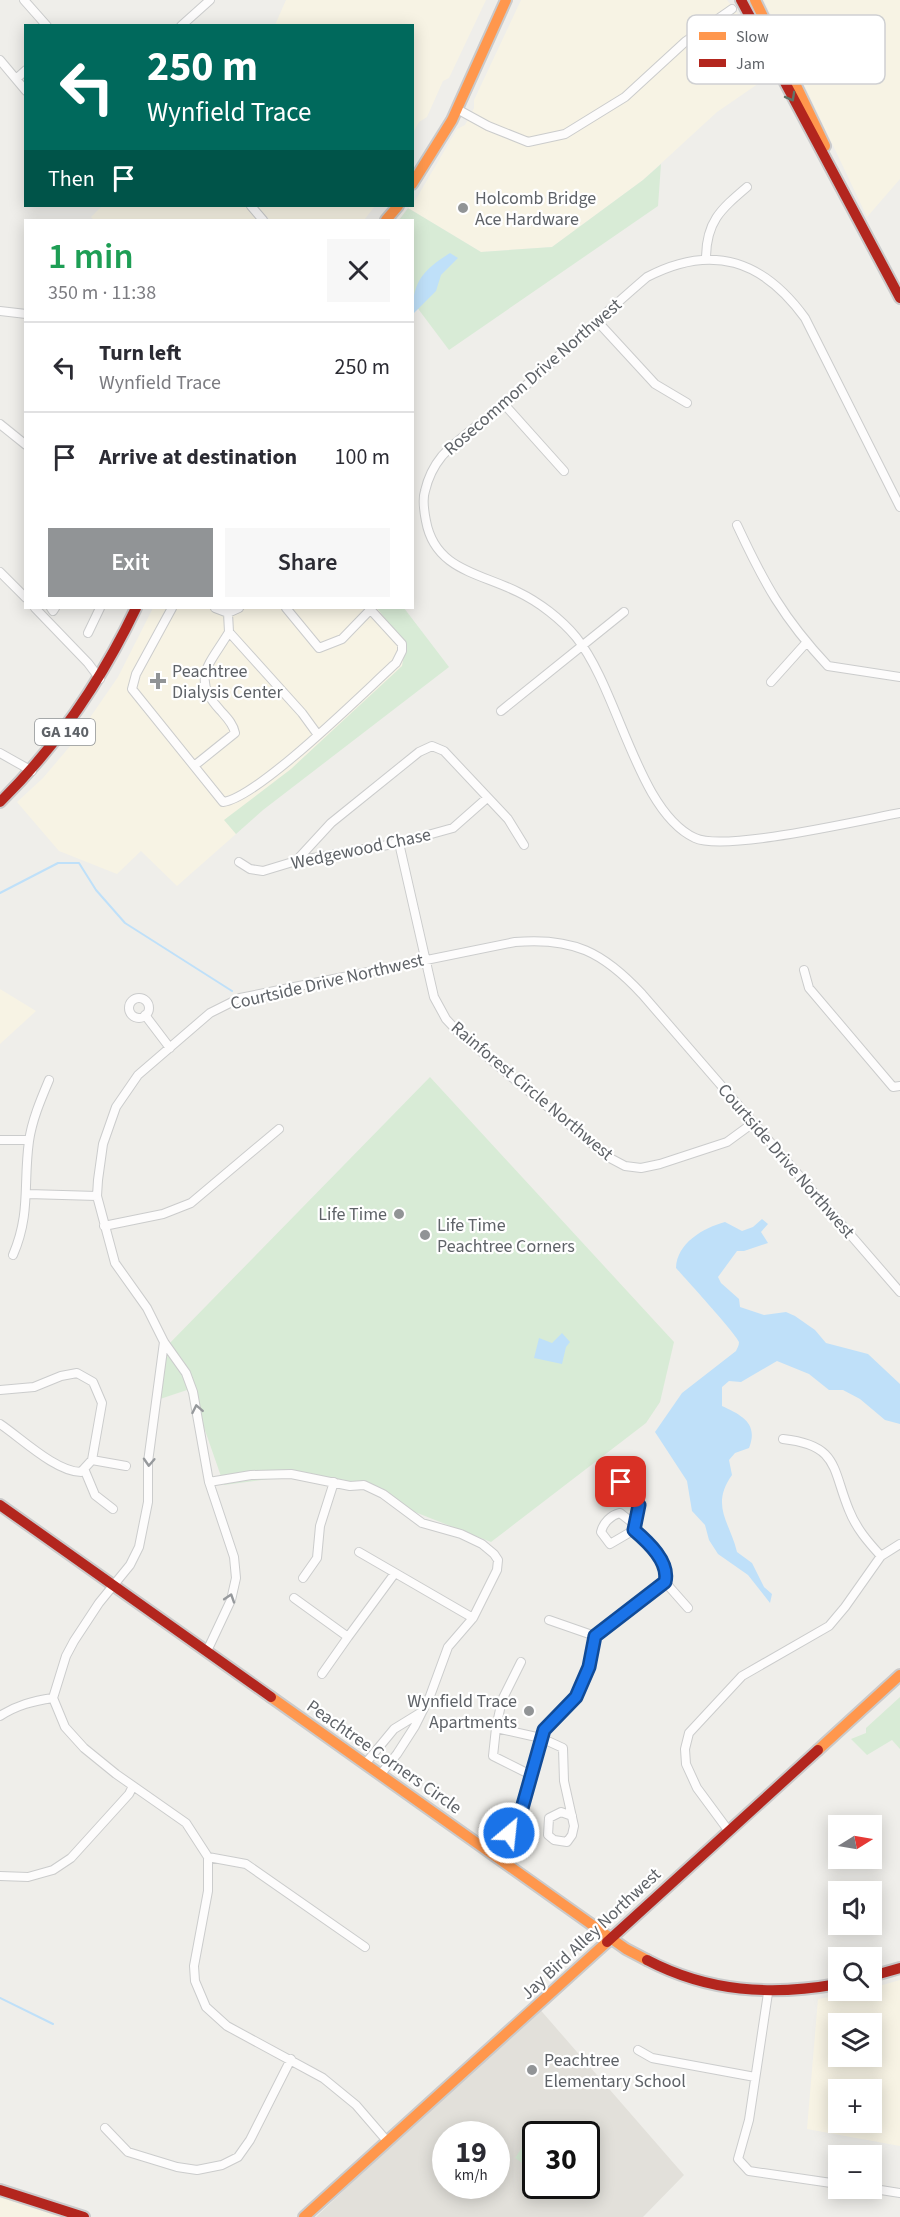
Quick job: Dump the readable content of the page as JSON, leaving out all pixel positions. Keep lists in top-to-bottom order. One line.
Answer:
{"streets":{"street":["Rosecommon Drive Northwest","GA 140","Wedgewood Chase","Courtside Drive Northwest","Rainforest Circle Northwest","Peachtree Corners Circle","Jay Bird Alley Northwest"]},"crossings":[["Wedgewood Chase","Rainforest Circle Northwest"],["Courtside Drive Northwest","Rainforest Circle Northwest"],["Courtside Drive Northwest","Peachtree Corners Circle"],["Peachtree Corners Circle","Jay Bird Alley Northwest"]],"places":{"other":["Holcomb Bridge Ace Hardware","Life Time","Life Time Peachtree Corners","Wynfield Trace Apartments","Peachtree Elementary School"],"health":["Peachtree Dialysis Center"]},"legend":["Slow","Jam"],"north":"right","page":{"turn":["250 m","Wynfield Trace"],"then":"Then","heading":["1 min","350 m · 11:38"],"list":[{"name":"Turn left","note":"Wynfield Trace","value":"250 m"},{"name":"Arrive at destination","value":"100 m"}],"buttons":["Exit","Share"],"map_buttons":["+","−"],"speed":"19 km/h","limit":"30"}}
